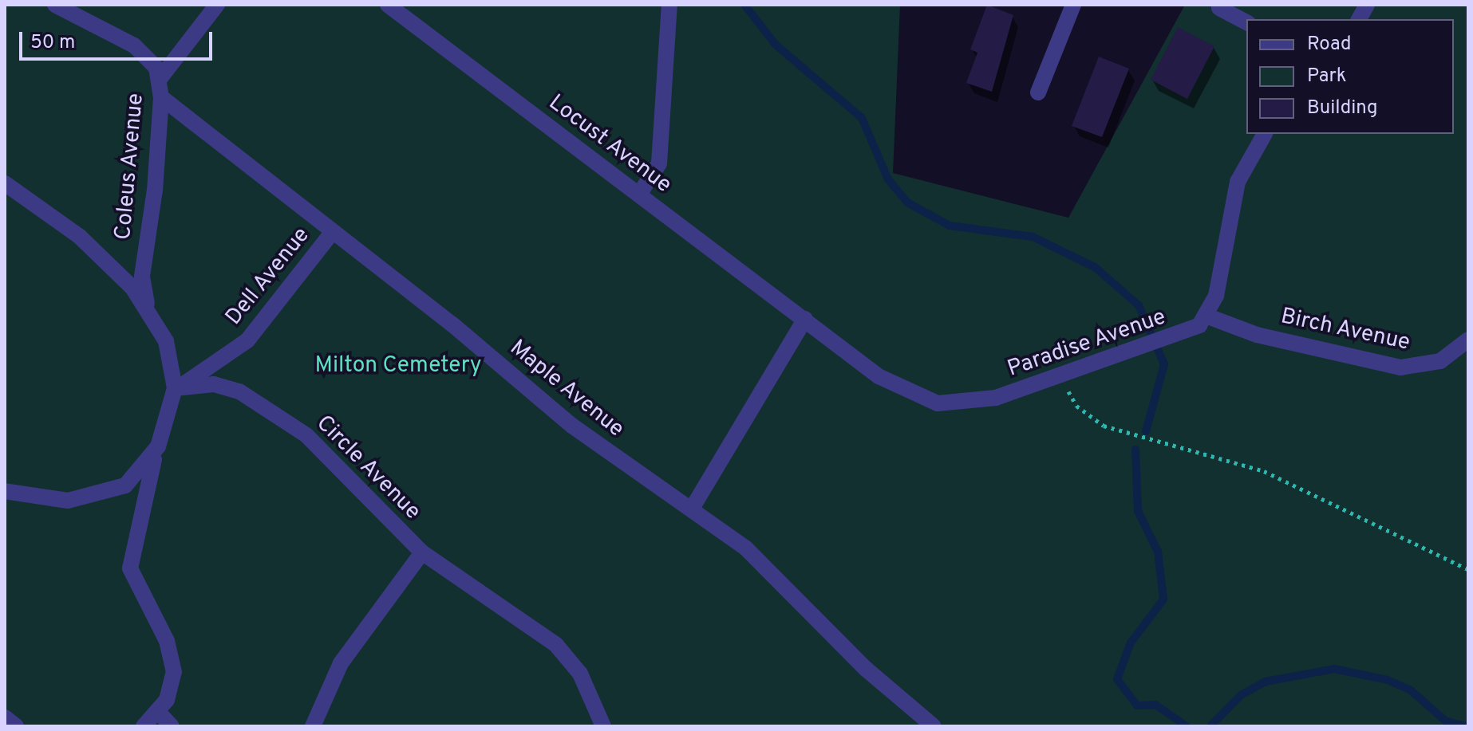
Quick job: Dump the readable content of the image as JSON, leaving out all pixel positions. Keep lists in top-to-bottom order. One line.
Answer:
{"streets":{"street":["Locust Avenue","Coleus Avenue","Dell Avenue","Birch Avenue","Paradise Avenue","Maple Avenue","Circle Avenue"]},"crossings":[["Locust Avenue","Paradise Avenue"],["Coleus Avenue","Maple Avenue"],["Dell Avenue","Maple Avenue"],["Dell Avenue","Circle Avenue"],["Birch Avenue","Paradise Avenue"]],"parks":["Milton Cemetery"],"legend":["Road","Park","Building"],"scale_bar":"50 m"}
